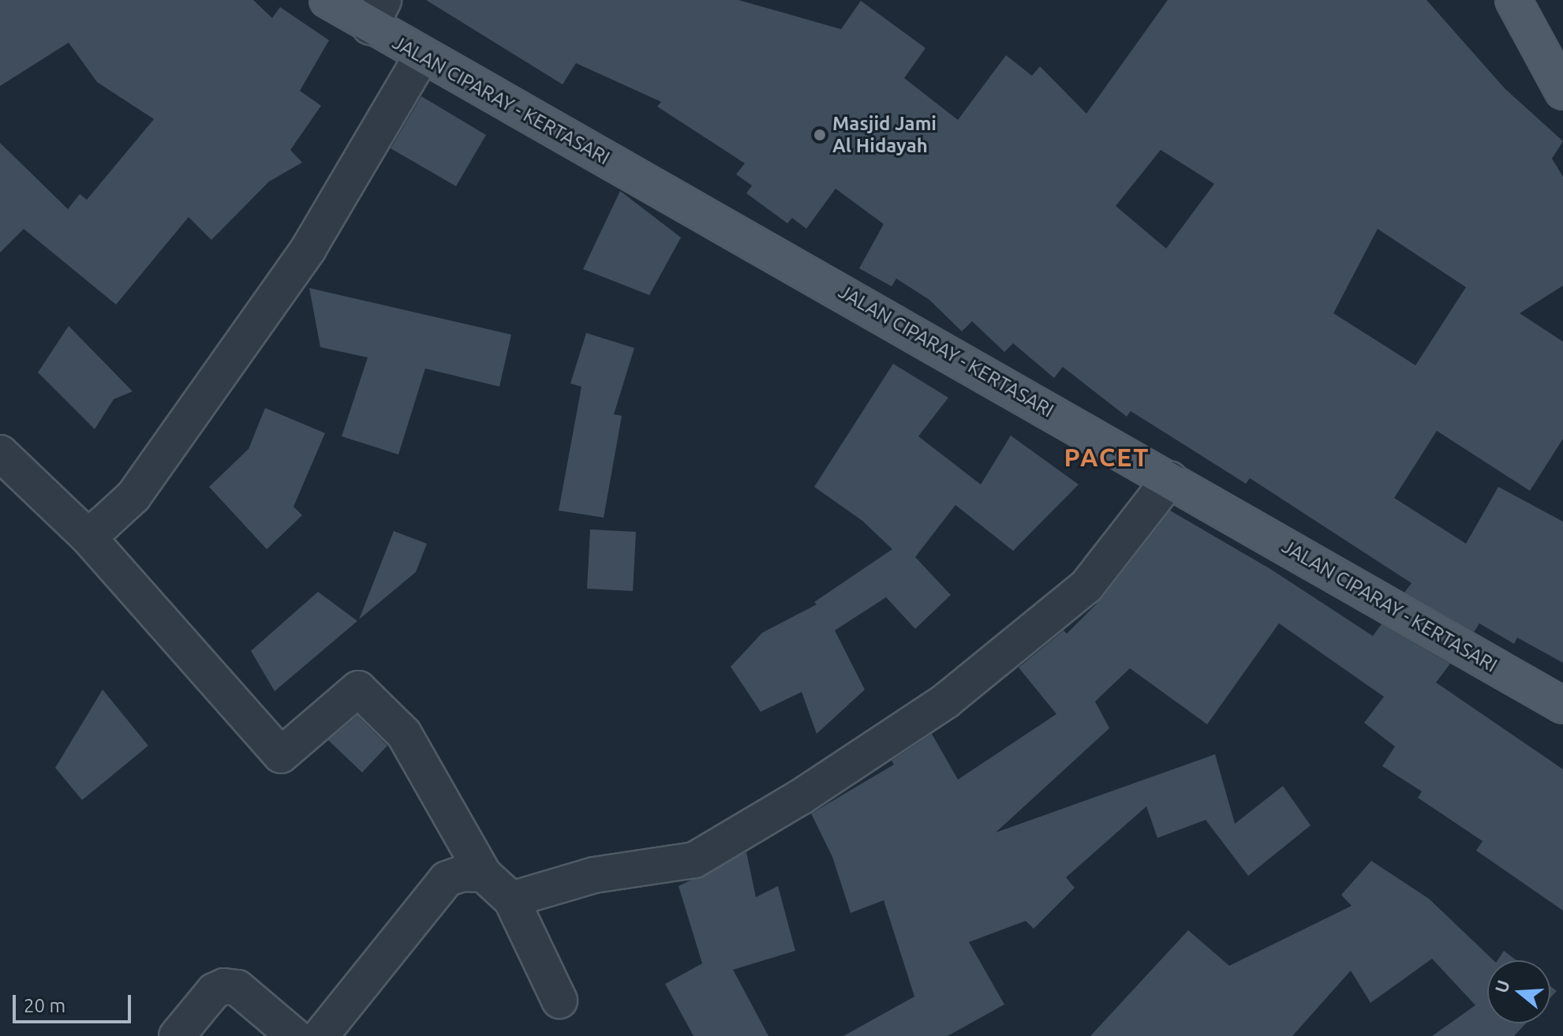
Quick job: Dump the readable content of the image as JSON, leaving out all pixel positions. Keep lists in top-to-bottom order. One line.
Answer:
{"streets":{"main road":["JALAN CIPARAY - KERTASARI"]},"districts":["PACET"],"places":["Masjid Jami Al Hidayah"],"scale_bar":"20 m","north":"left"}
